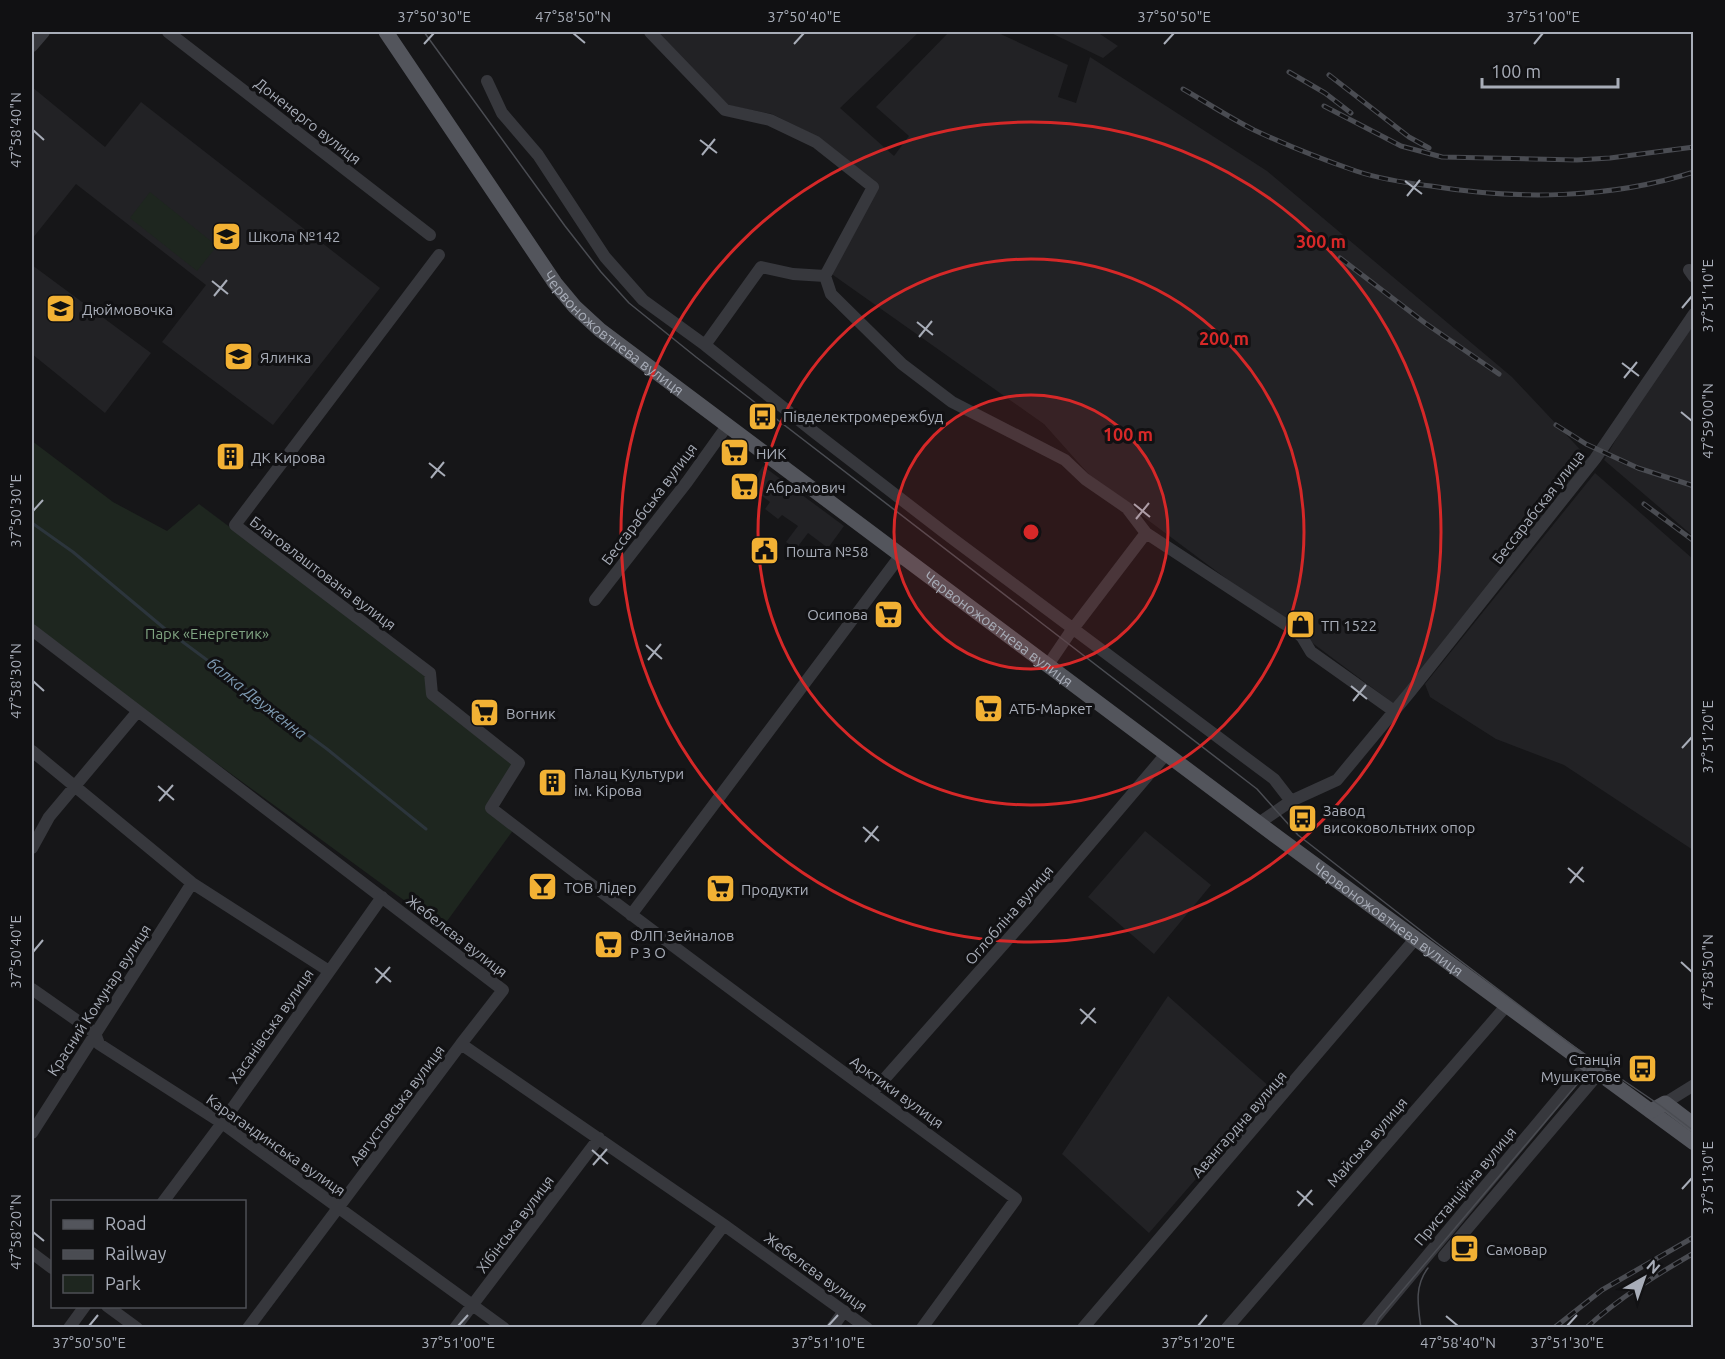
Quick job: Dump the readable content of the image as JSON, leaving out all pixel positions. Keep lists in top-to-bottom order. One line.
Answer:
{"streets":{"main road":["Червоножовтнева вулиця"],"street":["Доненерго вулиця","Бессарабська вулиця","Бессарабская улица","Благовлаштована вулиця","Оглобліна вулиця","Жебелєва вулиця","Красний Комунар вулиця","Хасанівська вулиця","Арктики вулиця","Августовська вулиця","Авангардна вулиця","Майська вулиця","Карагандинська вулиця","Пристанційна вулиця","Хібінська вулиця"]},"crossings":[["Червоножовтнева вулиця","Бессарабська вулиця"],["Червоножовтнева вулиця","Бессарабская улица"],["Червоножовтнева вулиця","Оглобліна вулиця"],["Червоножовтнева вулиця","Авангардна вулиця"],["Червоножовтнева вулиця","Майська вулиця"],["Червоножовтнева вулиця","Пристанційна вулиця"],["Благовлаштована вулиця","Арктики вулиця"],["Оглобліна вулиця","Арктики вулиця"],["Жебелєва вулиця","Хасанівська вулиця"],["Жебелєва вулиця","Августовська вулиця"],["Жебелєва вулиця","Хібінська вулиця"],["Красний Комунар вулиця","Карагандинська вулиця"],["Хасанівська вулиця","Карагандинська вулиця"],["Августовська вулиця","Карагандинська вулиця"],["Карагандинська вулиця","Хібінська вулиця"]],"water":["балка Двуженна"],"parks":["Парк «Енергетик»"],"places":{"school or university":["Школа №142","Дюймовочка","Ялинка"],"bus stop":["Півделектромережбуд","Завод високовольтних опор","Станція Мушкетове"],"supermarket":["НИК","Абрамович","Осипова","АТБ-Маркет","Вогник","Продукти","ФЛП Зейналов Р З О"],"building":["ДК Кирова","Палац Культури ім. Кірова"],"public building":["Пошта №58"],"shop":["ТП 1522"],"bar":["ТОВ Лідер"],"cafe":["Самовар"]},"legend":["Road","Railway","Park"],"scale_bar":"100 m","north":"top right","coordinates":["37°50'30\"E","47°58'50\"N","37°50'40\"E","37°50'50\"E","37°51'00\"E","47°58'40\"N","37°51'10\"E","47°59'00\"N","47°58'30\"N","37°51'20\"E","37°51'30\"E","47°58'20\"N"],"rings":["300 m","200 m","100 m"]}
